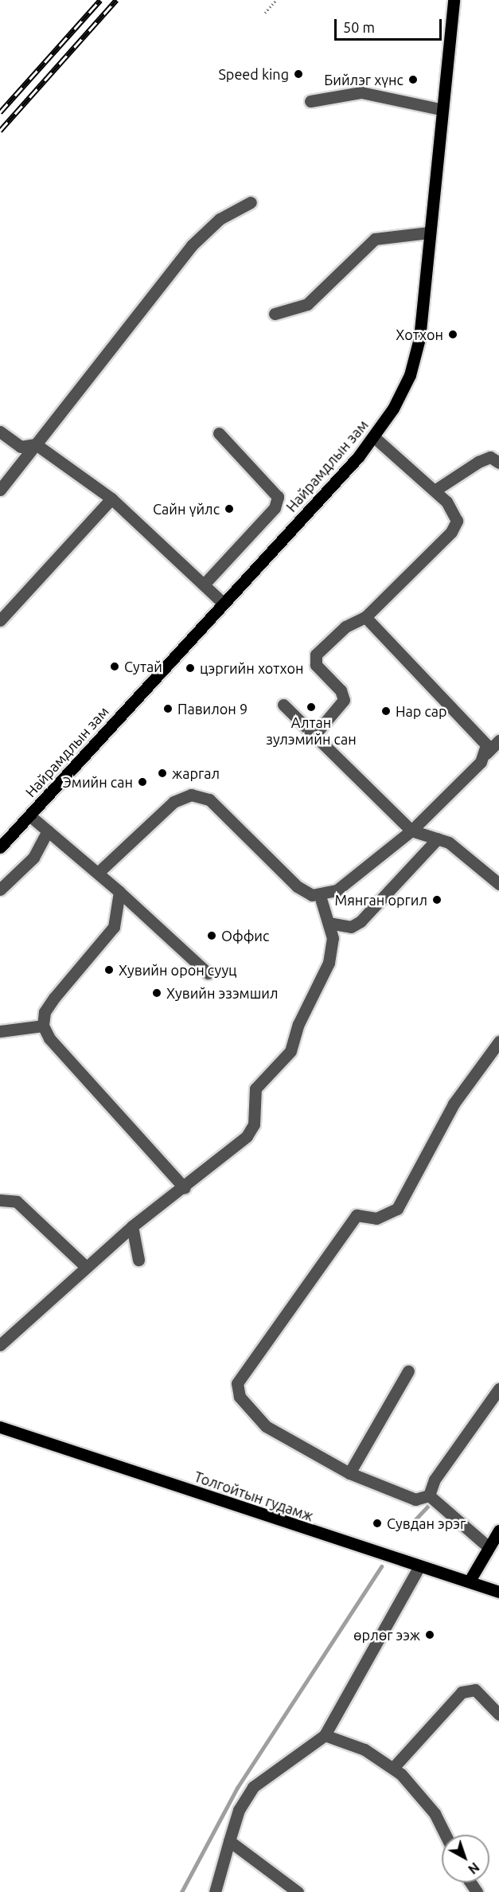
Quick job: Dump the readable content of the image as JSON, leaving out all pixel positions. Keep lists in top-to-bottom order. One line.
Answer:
{"streets":{"main road":["Найрамдлын зам","Толгойтын гудамж"]},"places":["Speed king","Бийлэг хүнс","Хотхон","Сайн үйлс","Сутай","цэргийн хотхон","Алтан зулэмийн сан","Павилон 9","Нар сар","жаргал","Эмийн сан","Мянган оргил","Оффис","Хувийн орон сууц","Хувийн эзэмшил","Сувдан эрэг","өрлөг ээж"],"scale_bar":"50 m","north":"bottom right"}
